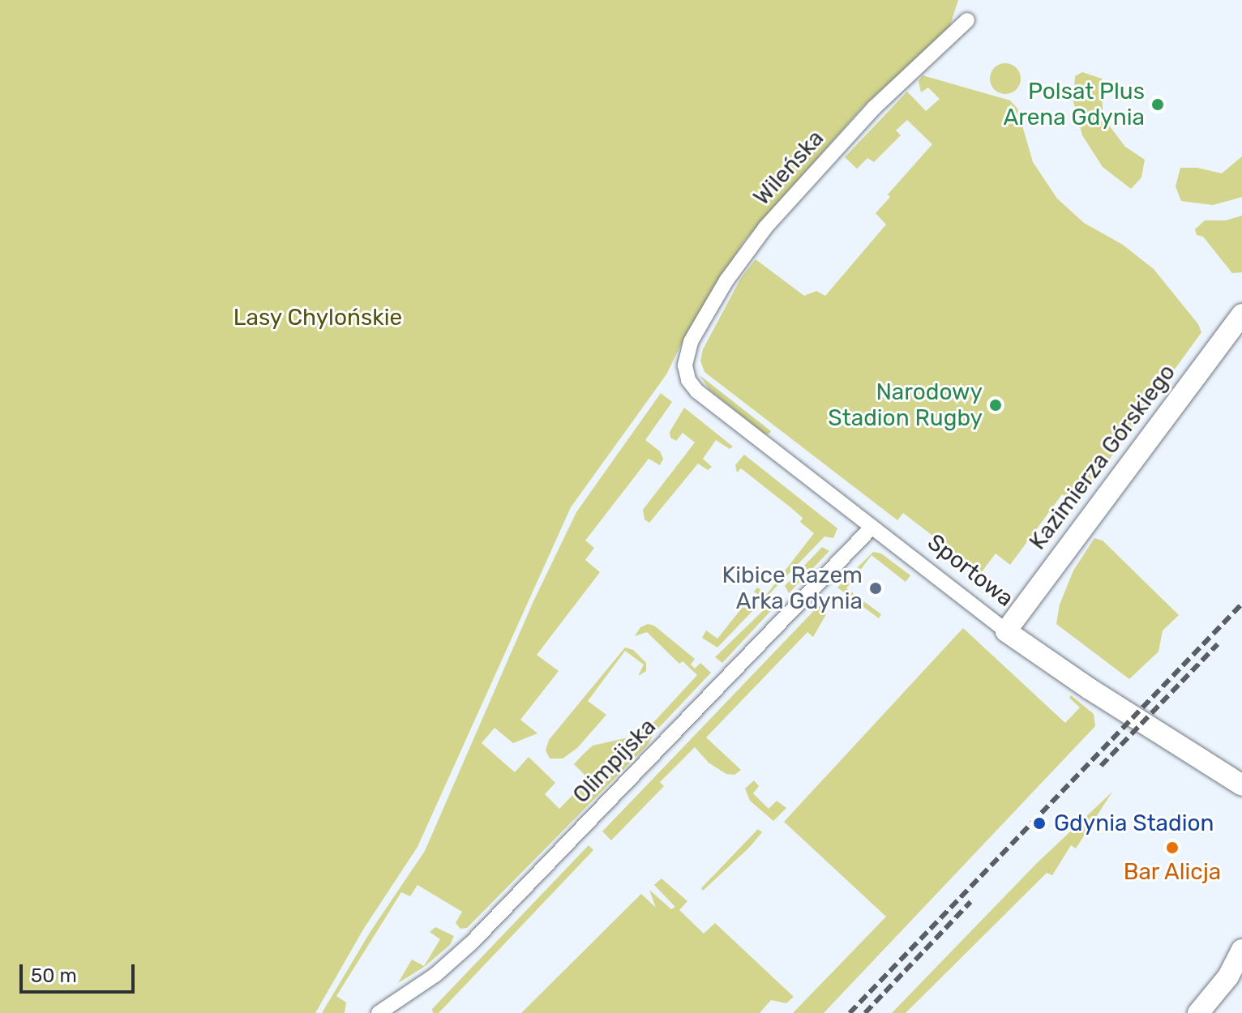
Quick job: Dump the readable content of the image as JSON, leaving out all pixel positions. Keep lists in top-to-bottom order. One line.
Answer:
{"streets":{"street":["Wileńska","Kazimierza Górskiego","Sportowa","Olimpijska"]},"crossings":[["Wileńska","Sportowa"],["Kazimierza Górskiego","Sportowa"],["Sportowa","Olimpijska"]],"parks":["Lasy Chylońskie"],"places":["Polsat Plus Arena Gdynia","Narodowy Stadion Rugby","Kibice Razem Arka Gdynia","Gdynia Stadion","Bar Alicja"],"scale_bar":"50 m"}
